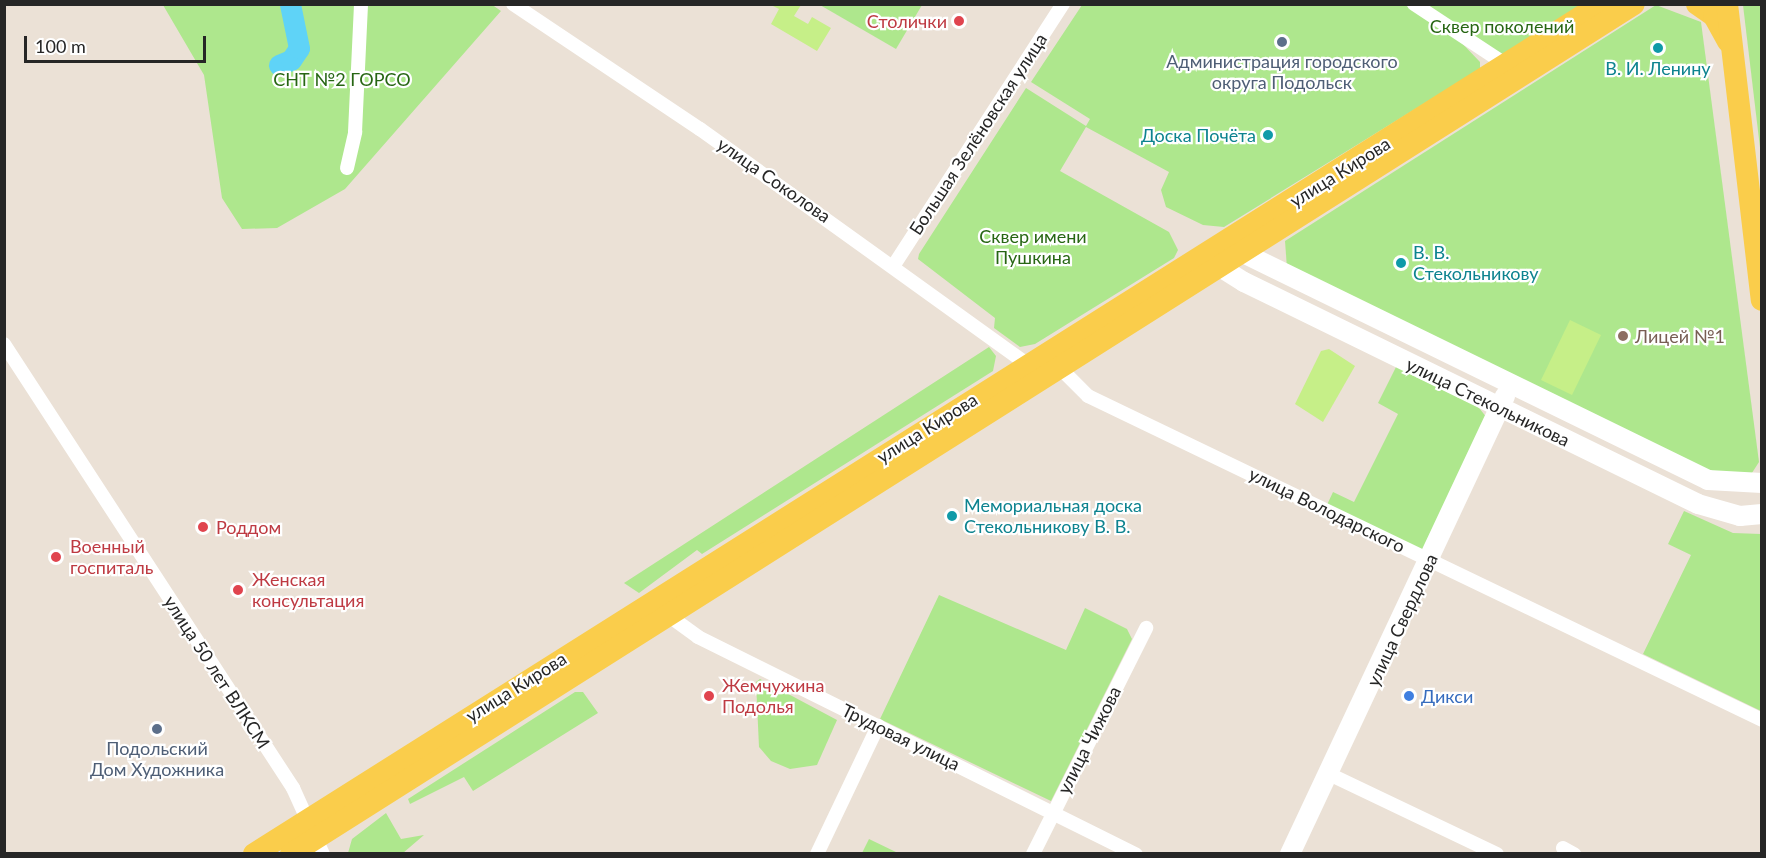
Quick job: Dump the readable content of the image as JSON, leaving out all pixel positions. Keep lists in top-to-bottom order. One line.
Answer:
{"streets":{"main road":["улица Кирова","улица Стекольникова","улица Свердлова"],"street":["Большая Зелёновская улица","улица Соколова","улица Володарского","улица 50 лет ВЛКСМ","Трудовая улица","улица Чижова"]},"crossings":[["Большая Зелёновская улица","улица Соколова"],["улица Кирова","улица Соколова"],["улица Кирова","улица Стекольникова"],["улица Кирова","улица Володарского"],["улица Кирова","улица 50 лет ВЛКСМ"],["улица Кирова","Трудовая улица"],["улица Соколова","улица Володарского"],["улица Стекольникова","улица Свердлова"],["улица Володарского","улица Свердлова"],["Трудовая улица","улица Чижова"]],"parks":["Сквер поколений","СНТ №2 ГОРСО","Сквер имени Пушкина"],"places":["Столички","Администрация городского округа Подольск","В. И. Ленину","Доска Почёта","В. В. Стекольникову","Лицeй №1","Мемориальная доска Стекольникову В. В.","Роддом","Военный госпиталь","Женская консультация","Жемчужина Подолья","Дикси","Подольский Дом Художника"],"scale_bar":"100 m"}
